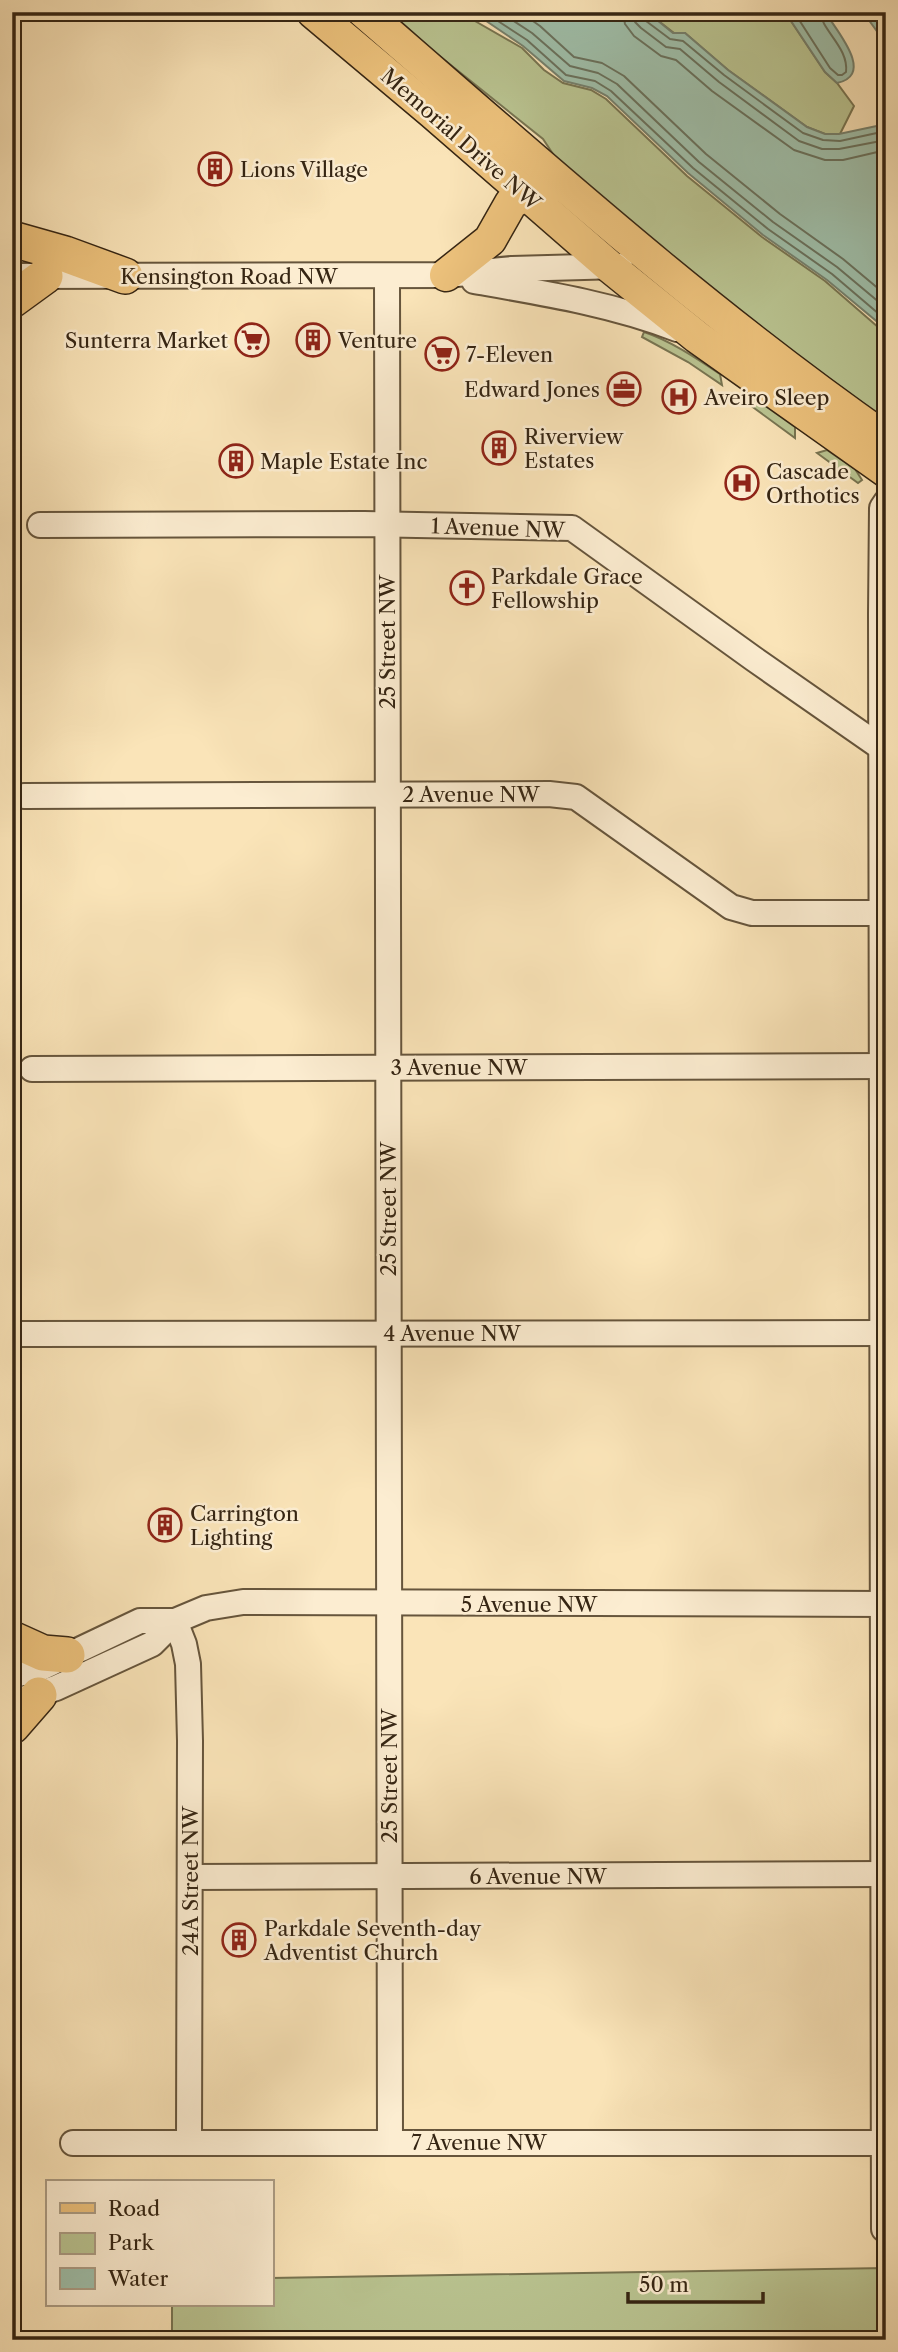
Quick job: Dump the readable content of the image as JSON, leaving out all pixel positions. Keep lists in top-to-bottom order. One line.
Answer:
{"streets":{"main road":["Memorial Drive NW"],"street":["Kensington Road NW","1 Avenue NW","25 Street NW","2 Avenue NW","3 Avenue NW","4 Avenue NW","5 Avenue NW","6 Avenue NW","24A Street NW","7 Avenue NW"]},"crossings":[["Memorial Drive NW","Kensington Road NW"],["Kensington Road NW","25 Street NW"],["1 Avenue NW","25 Street NW"],["25 Street NW","2 Avenue NW"],["25 Street NW","3 Avenue NW"],["25 Street NW","4 Avenue NW"],["25 Street NW","5 Avenue NW"],["25 Street NW","6 Avenue NW"],["25 Street NW","7 Avenue NW"],["5 Avenue NW","24A Street NW"],["6 Avenue NW","24A Street NW"],["24A Street NW","7 Avenue NW"]],"places":{"building":["Lions Village","Venture","Riverview Estates","Maple Estate Inc","Carrington Lighting","Parkdale Seventh-day Adventist Church"],"supermarket":["Sunterra Market","7-Eleven"],"office":["Edward Jones"],"hospital":["Aveiro Sleep","Cascade Orthotics"],"church":["Parkdale Grace Fellowship"]},"legend":["Road","Park","Water"],"scale_bar":"50 m"}
